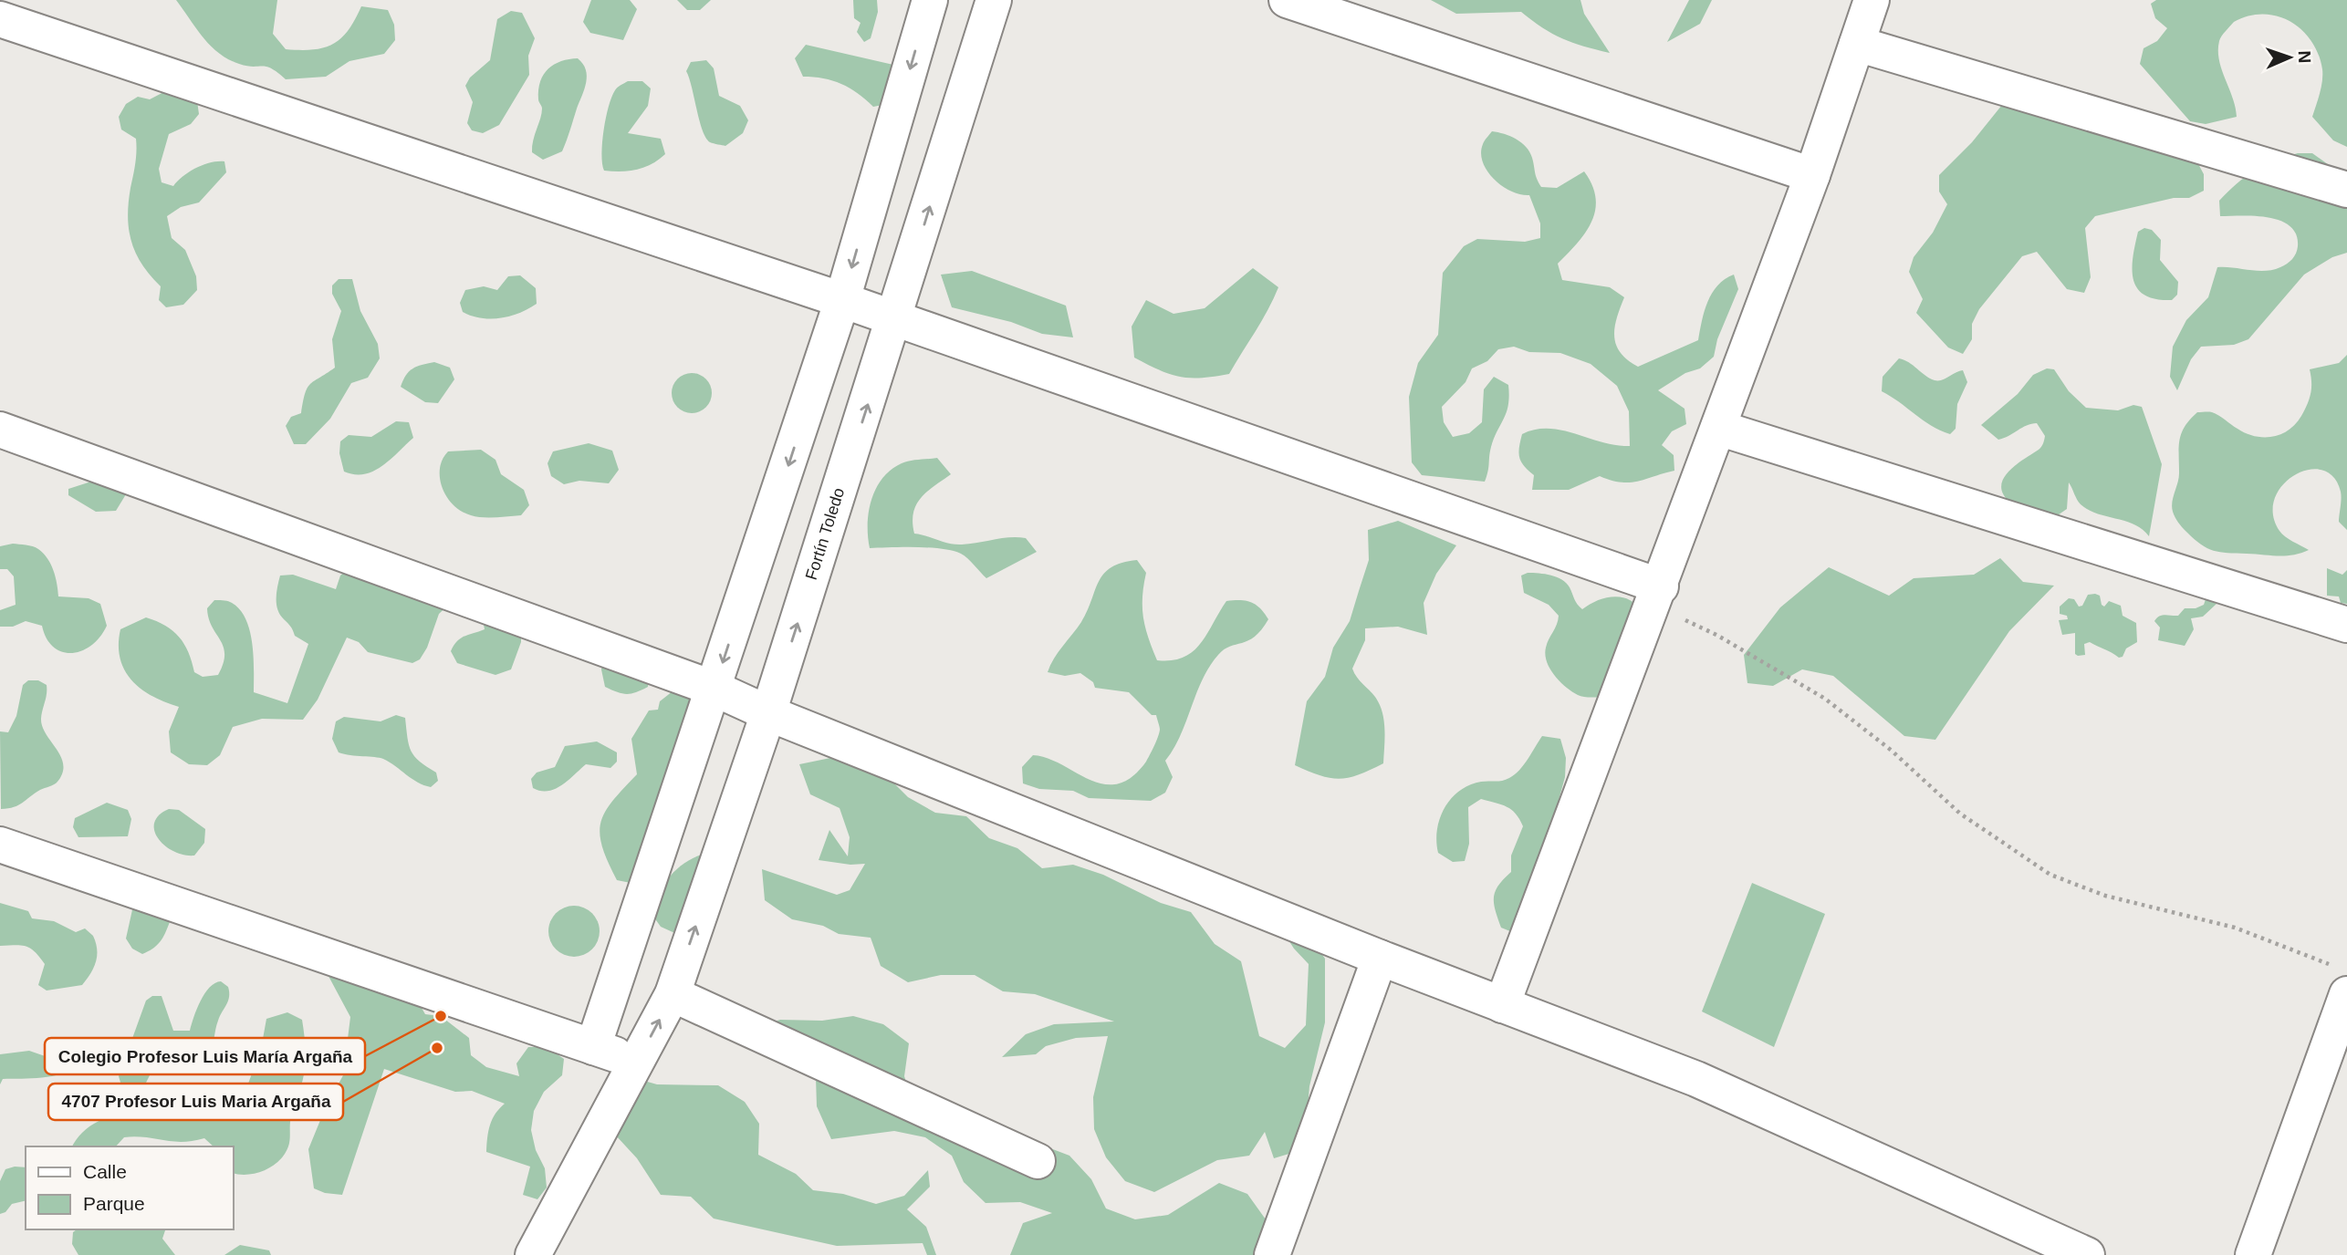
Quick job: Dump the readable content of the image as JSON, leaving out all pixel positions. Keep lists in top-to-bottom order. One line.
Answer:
{"streets":{"street":["Fortín Toledo"]},"places":["Colegio Profesor Luis María Argaña","4707 Profesor Luis Maria Argaña"],"legend":["Calle","Parque"],"north":"right"}
